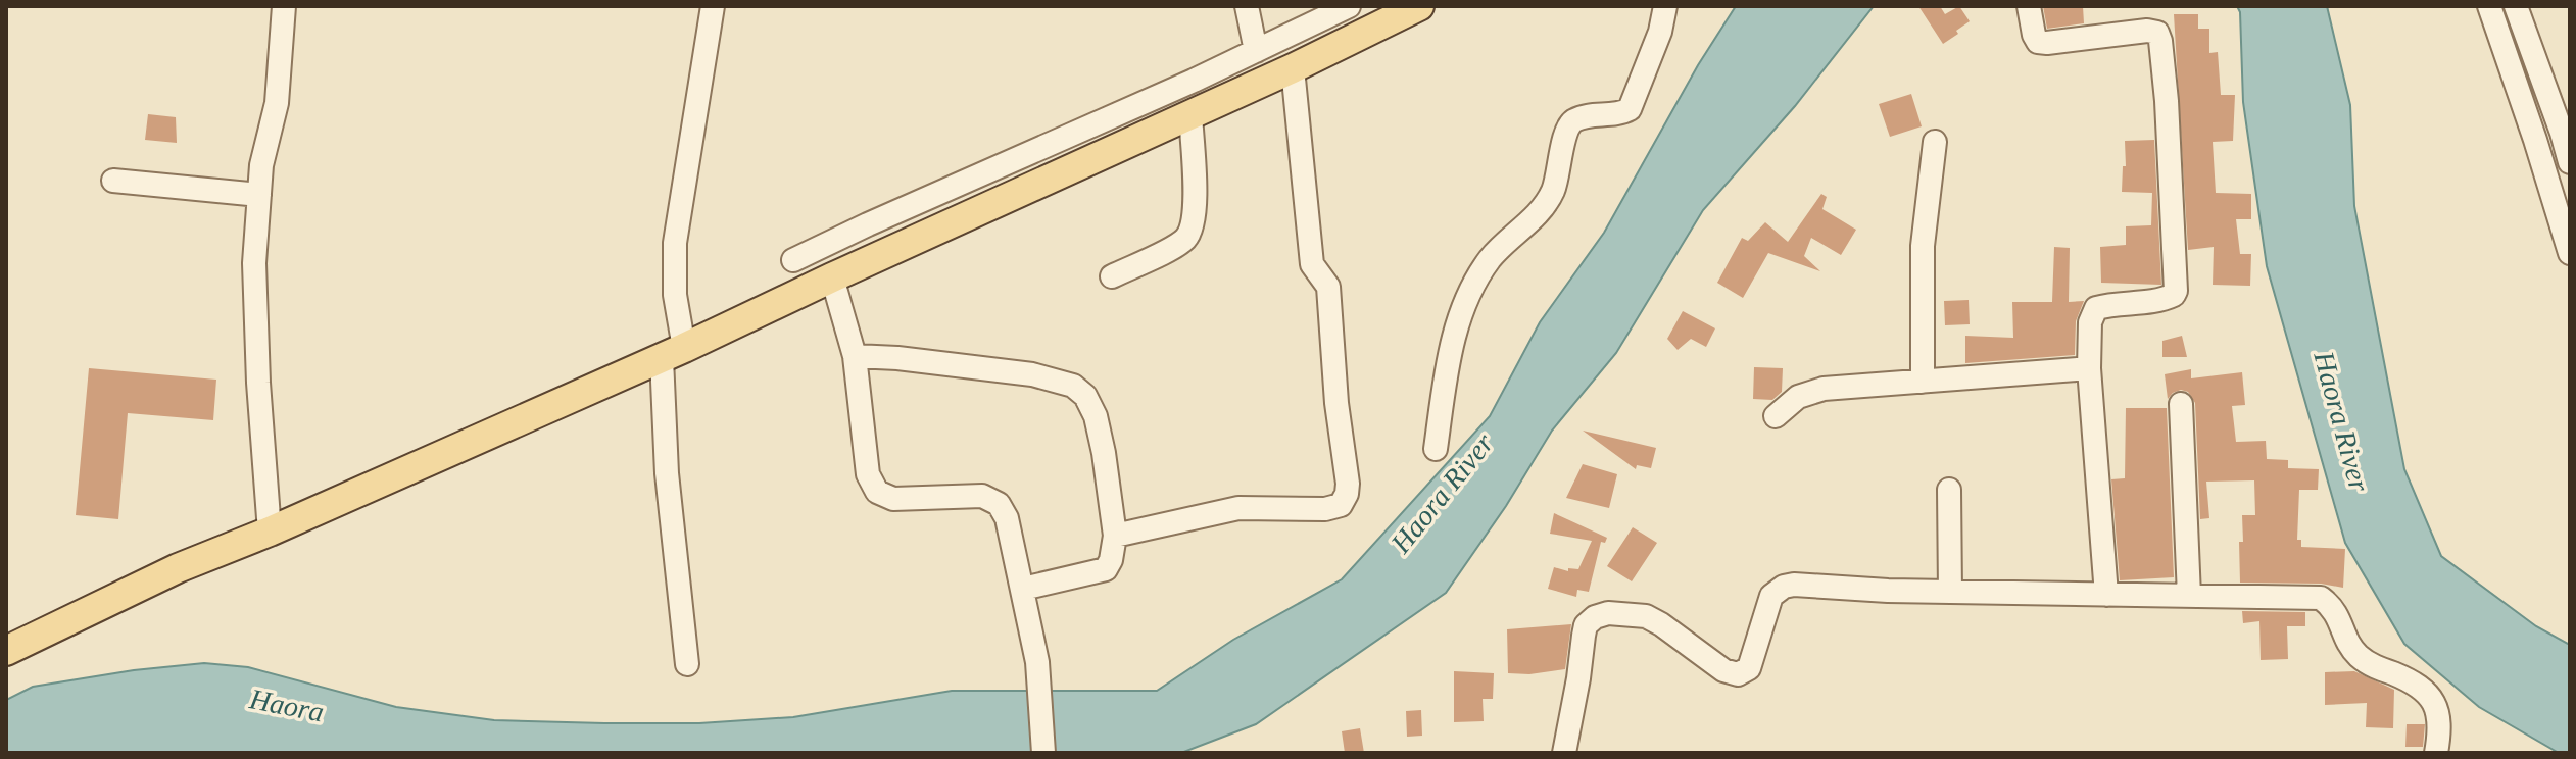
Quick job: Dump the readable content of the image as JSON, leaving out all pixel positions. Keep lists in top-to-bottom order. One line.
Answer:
{"water":["Haora River","Haora"]}
